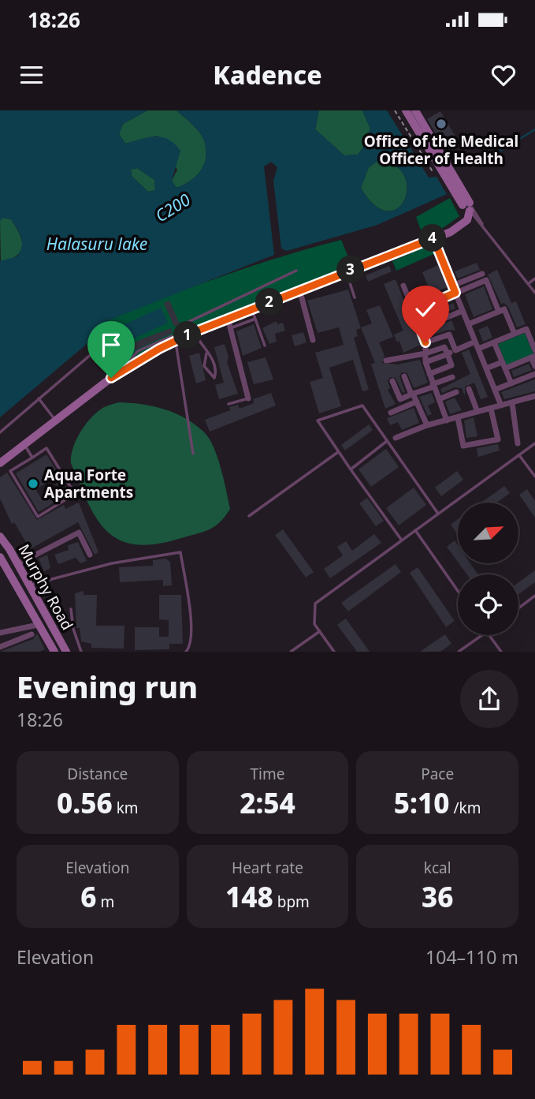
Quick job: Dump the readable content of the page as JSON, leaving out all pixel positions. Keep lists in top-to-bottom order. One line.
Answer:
{"streets":{"main road":["Murphy Road"]},"water":["C200","Halasuru lake"],"places":["Office of the Medical Officer of Health","Aqua Forte Apartments"],"north":"top right","page":{"status":"18:26","header":"Kadence","pins":["4","3","2","1"],"heading":["Evening run","18:26"],"stats":[["Distance","0.56 km"],["Time","2:54"],["Pace","5:10 /km"],["Elevation","6 m"],["Heart rate","148 bpm"],["kcal","36"]],"chart":["Elevation","104–110 m"]}}
